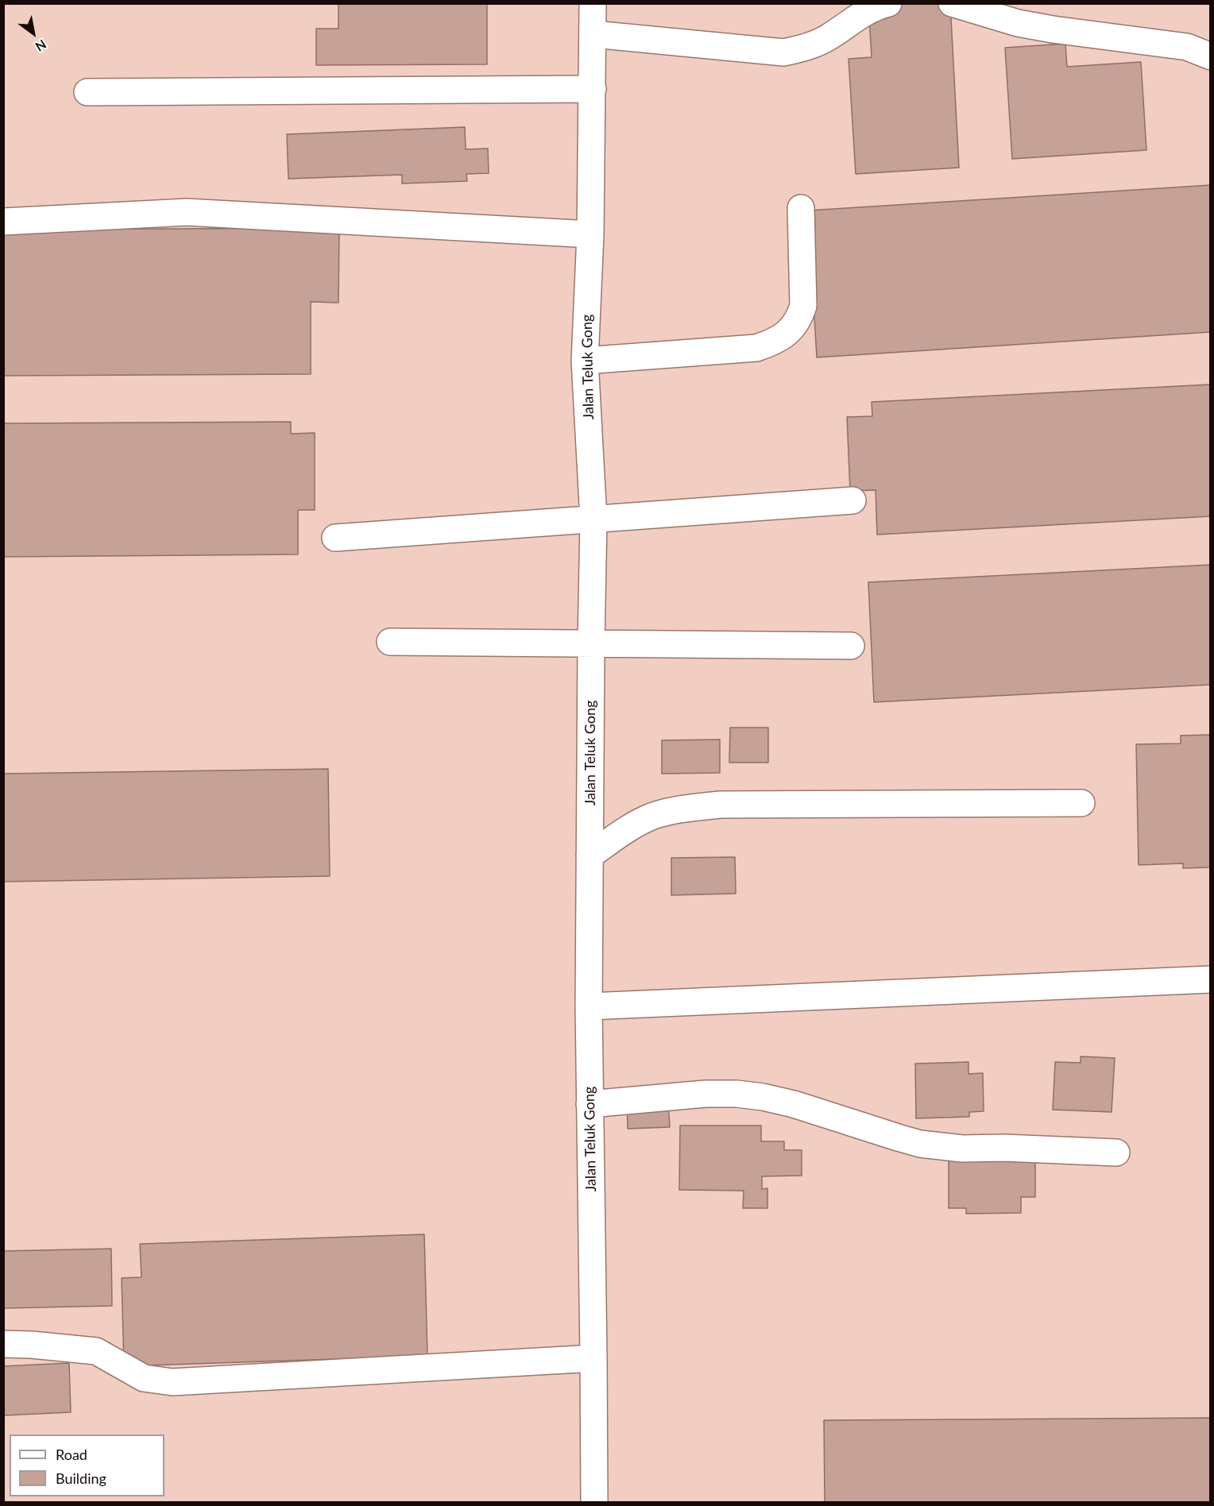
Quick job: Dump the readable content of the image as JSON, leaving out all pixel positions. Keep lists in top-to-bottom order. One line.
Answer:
{"streets":{"street":["Jalan Teluk Gong"]},"legend":["Road","Building"],"north":"bottom right"}
